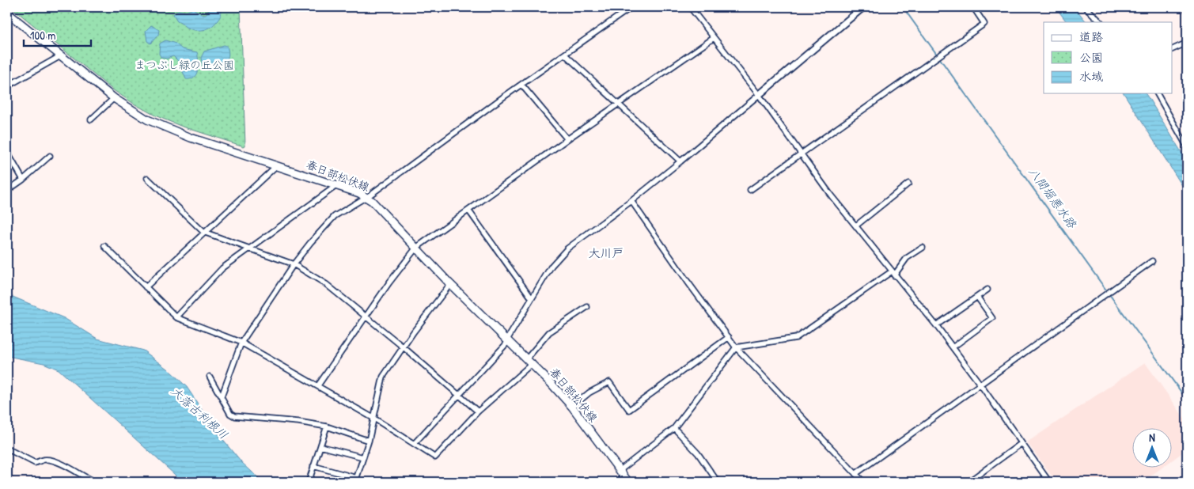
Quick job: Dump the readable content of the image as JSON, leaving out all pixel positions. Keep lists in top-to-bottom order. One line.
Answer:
{"streets":{"main road":["春日部松伏線"]},"districts":["大川戸"],"water":["八間堀悪水路","大落古利根川"],"parks":["まつぶし緑の丘公園"],"legend":["道路","公園","水域"],"scale_bar":"100 m","north":"top"}
